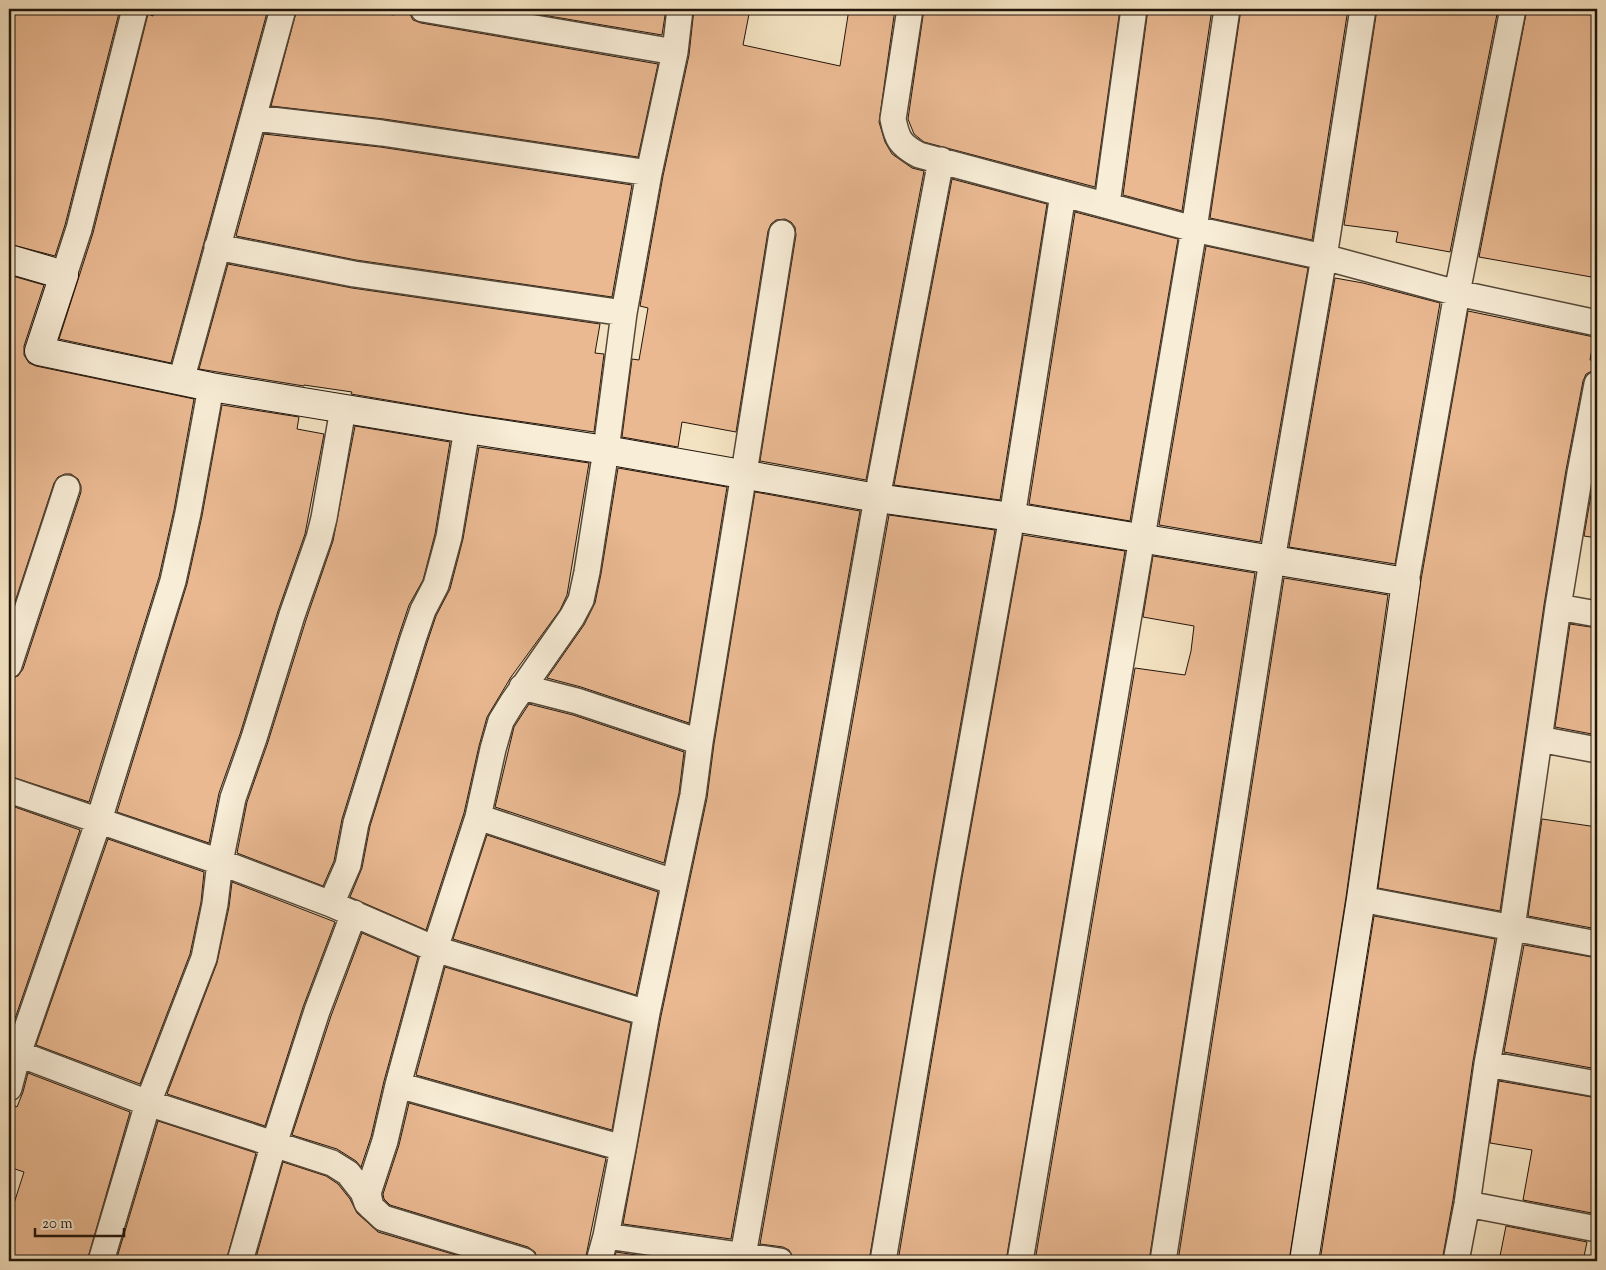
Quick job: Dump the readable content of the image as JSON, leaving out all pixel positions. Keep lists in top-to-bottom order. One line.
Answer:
{"scale_bar":"20 m"}
